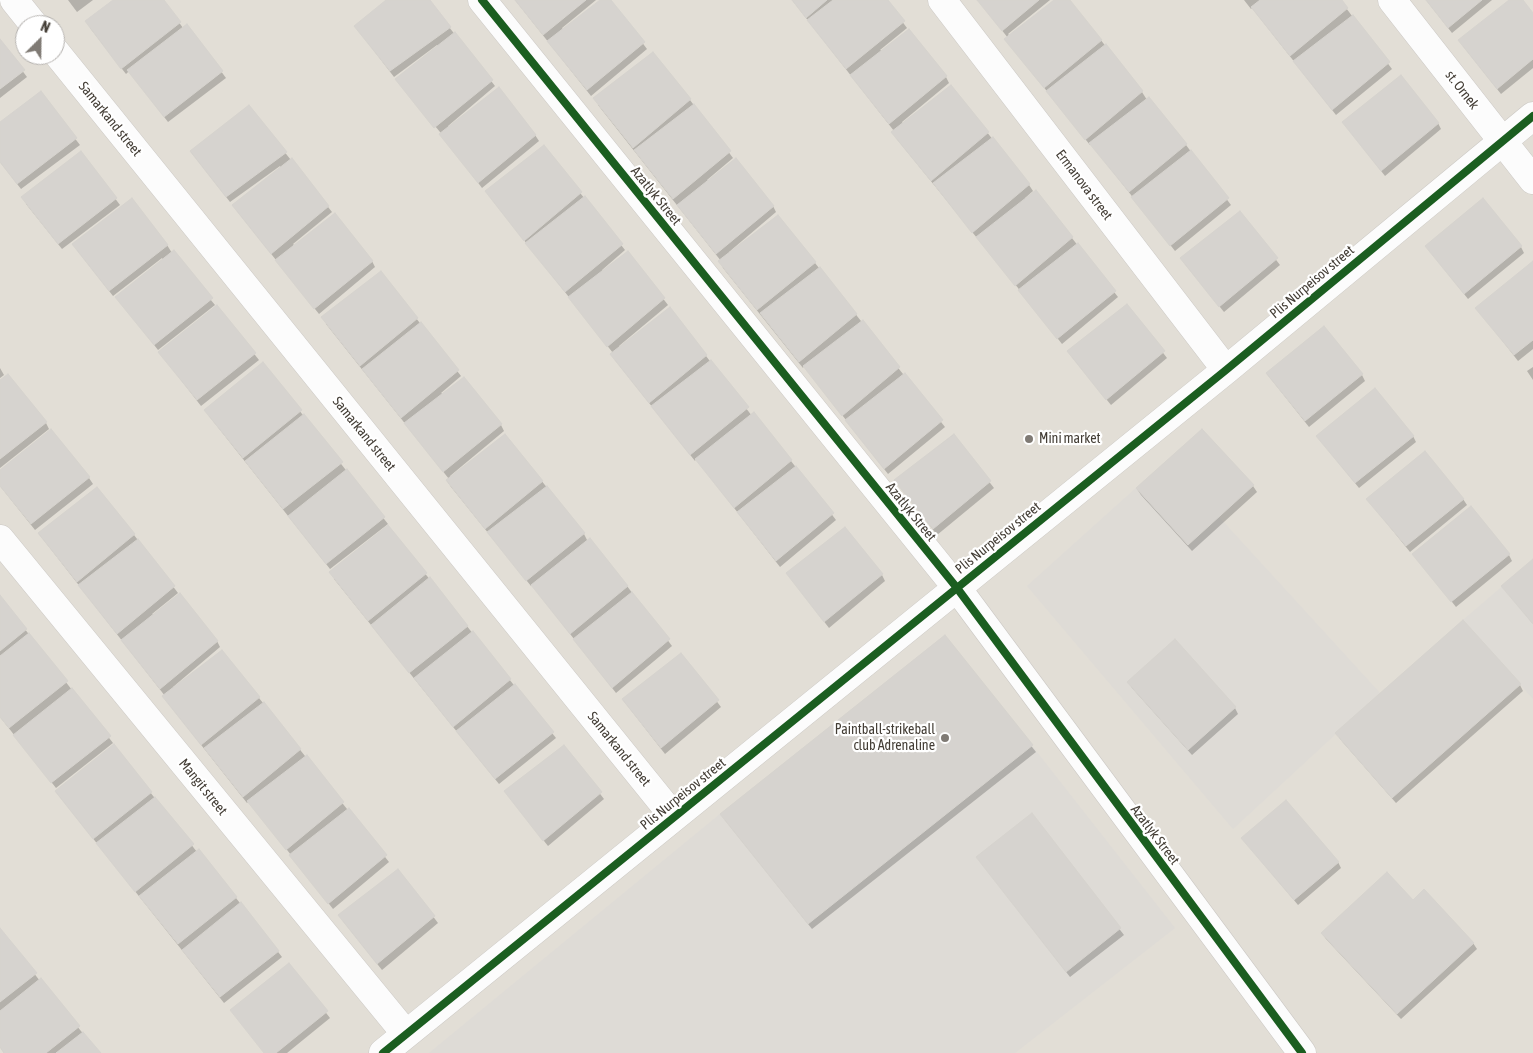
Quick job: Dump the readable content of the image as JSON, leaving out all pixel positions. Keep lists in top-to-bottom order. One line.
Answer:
{"streets":{"street":["st. Ornek","Samarkand street","Ermanova street","Azatlyk Street","Plis Nurpeisov street","Mangit street"]},"crossings":[["st. Ornek","Plis Nurpeisov street"],["Samarkand street","Plis Nurpeisov street"],["Ermanova street","Plis Nurpeisov street"],["Azatlyk Street","Plis Nurpeisov street"],["Plis Nurpeisov street","Mangit street"]],"places":["Mini market","Paintball-strikeball club Adrenaline"],"north":"top right"}
